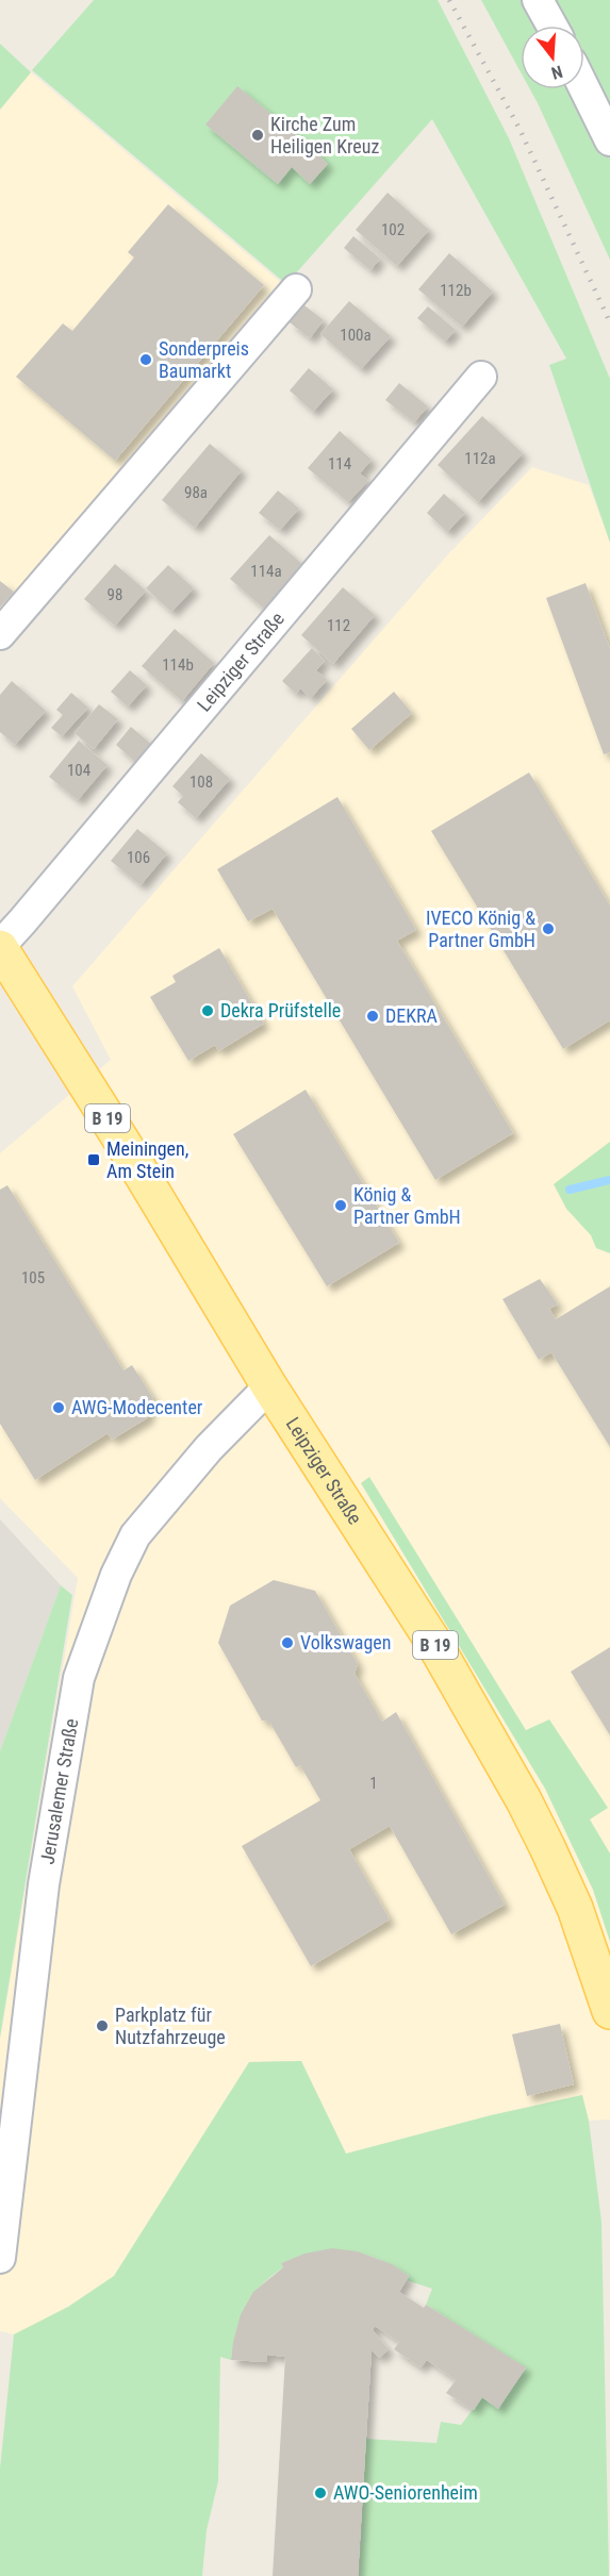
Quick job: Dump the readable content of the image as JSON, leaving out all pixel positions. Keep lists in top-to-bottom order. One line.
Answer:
{"streets":{"main road":["Leipziger Straße","B 19"],"street":["Jerusalemer Straße"]},"crossings":[["Leipziger Straße","Jerusalemer Straße"]],"places":{"other":["Kirche Zum Heiligen Kreuz","Sonderpreis Baumarkt","IVECO König & Partner GmbH","Dekra Prüfstelle","DEKRA","König & Partner GmbH","AWG-Modecenter","Volkswagen","Parkplatz für Nutzfahrzeuge","AWO-Seniorenheim"],"transit":["Meiningen, Am Stein"]},"house_numbers":["102","112b","100a","112a","114","98a","114a","98","112","114b","104","108","106","105","1"],"north":"bottom"}
